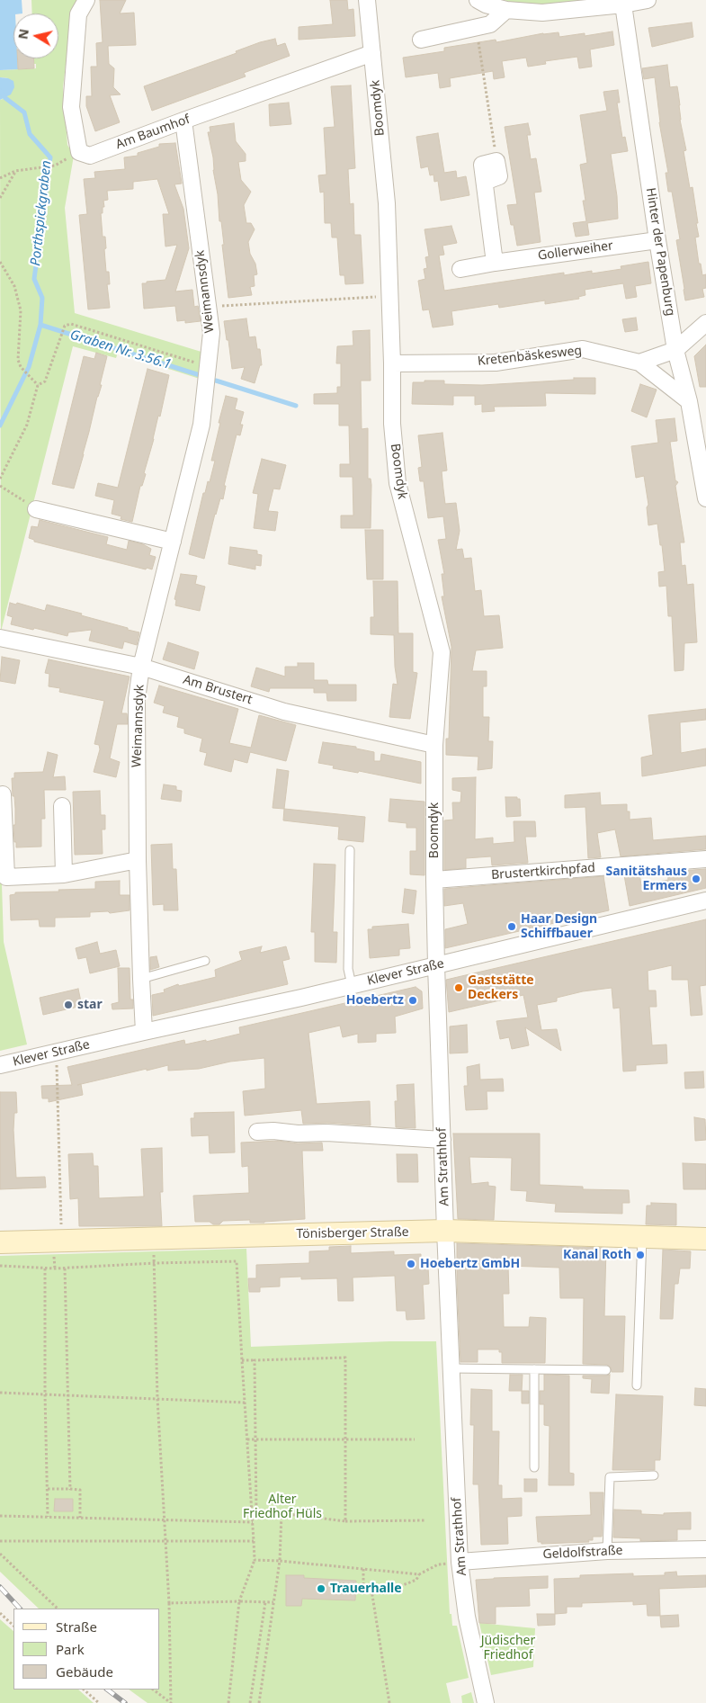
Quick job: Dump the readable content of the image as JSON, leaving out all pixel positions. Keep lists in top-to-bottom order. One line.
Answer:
{"streets":{"street":["Boomdyk","Am Baumhof","Gollerweiher","Hinter der Papenburg","Weimannsdyk","Kretenbäskesweg","Am Brustert","Brustertkirchpfad","Klever Straße","Am Strathhof","Tönisberger Straße","Geldolfstraße"]},"crossings":[["Boomdyk","Am Baumhof"],["Boomdyk","Kretenbäskesweg"],["Boomdyk","Am Brustert"],["Boomdyk","Brustertkirchpfad"],["Boomdyk","Klever Straße"],["Boomdyk","Am Strathhof"],["Am Baumhof","Weimannsdyk"],["Gollerweiher","Hinter der Papenburg"],["Hinter der Papenburg","Kretenbäskesweg"],["Weimannsdyk","Am Brustert"],["Weimannsdyk","Klever Straße"],["Klever Straße","Am Strathhof"],["Am Strathhof","Tönisberger Straße"],["Am Strathhof","Geldolfstraße"]],"water":["Porthspickgraben","Graben Nr. 3.56.1"],"parks":["Alter Friedhof Hüls","Jüdischer Friedhof"],"places":["Sanitätshaus Ermers","Haar Design Schiffbauer","Gaststätte Deckers","Hoebertz","star","Kanal Roth","Hoebertz GmbH","Trauerhalle"],"legend":["Straße","Park","Gebäude"],"north":"left"}
